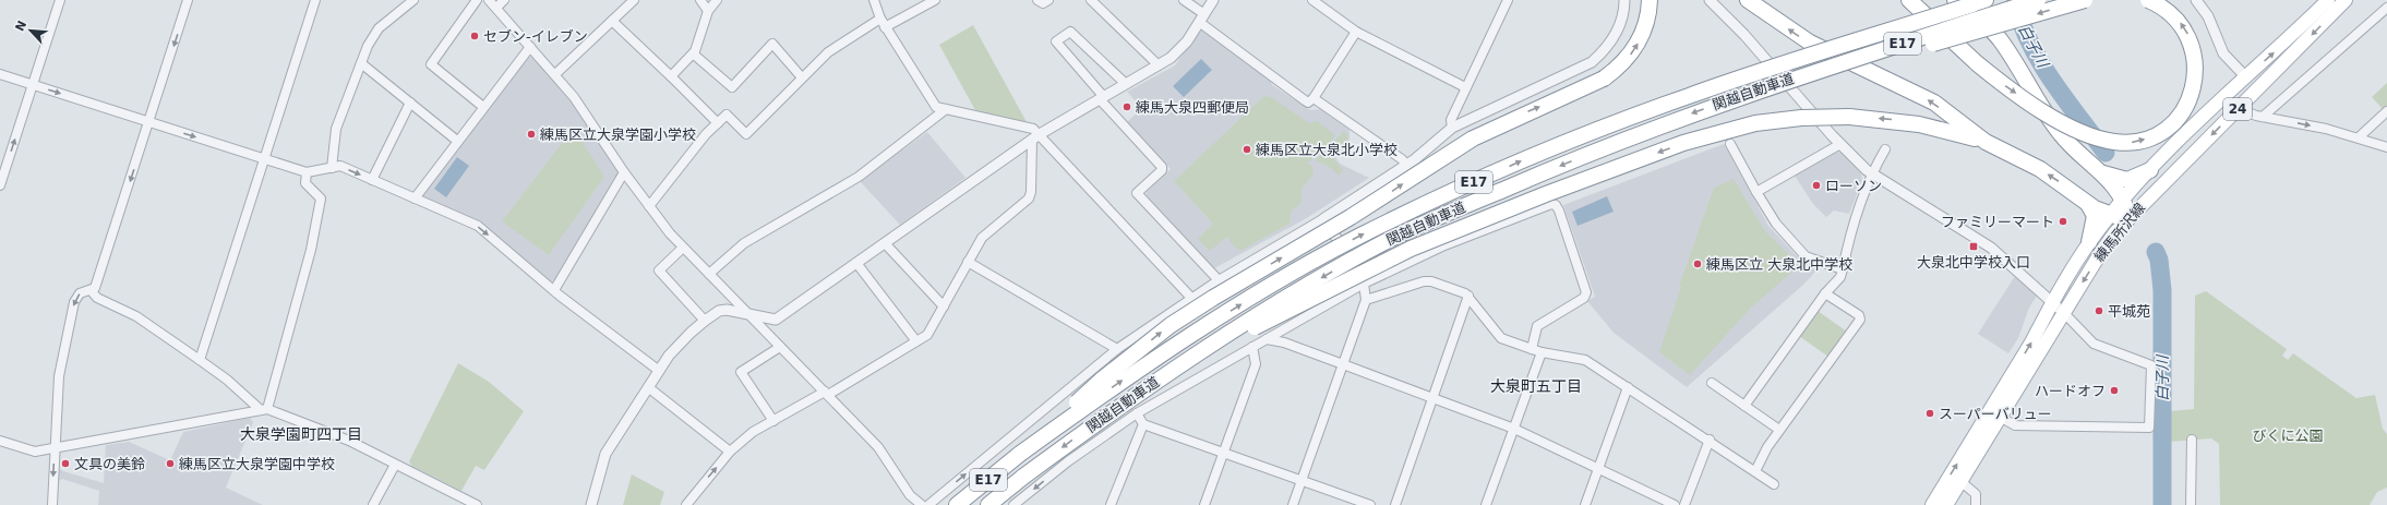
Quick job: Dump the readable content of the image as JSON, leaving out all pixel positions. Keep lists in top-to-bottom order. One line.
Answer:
{"streets":{"highway":["E17","関越自動車道"],"main road":["24","練馬所沢線"]},"districts":["大泉町五丁目","大泉学園町四丁目"],"water":["白子川"],"parks":["びくに公園"],"places":{"other":["セブン-イレブン","練馬大泉四郵便局","練馬区立大泉学園小学校","練馬区立大泉北小学校","ローソン","ファミリーマート","練馬区立 大泉北中学校","平城苑","ハードオフ","スーパーバリュー","文具の美鈴","練馬区立大泉学園中学校"],"transit":["大泉北中学校入口"]},"north":"top left"}
